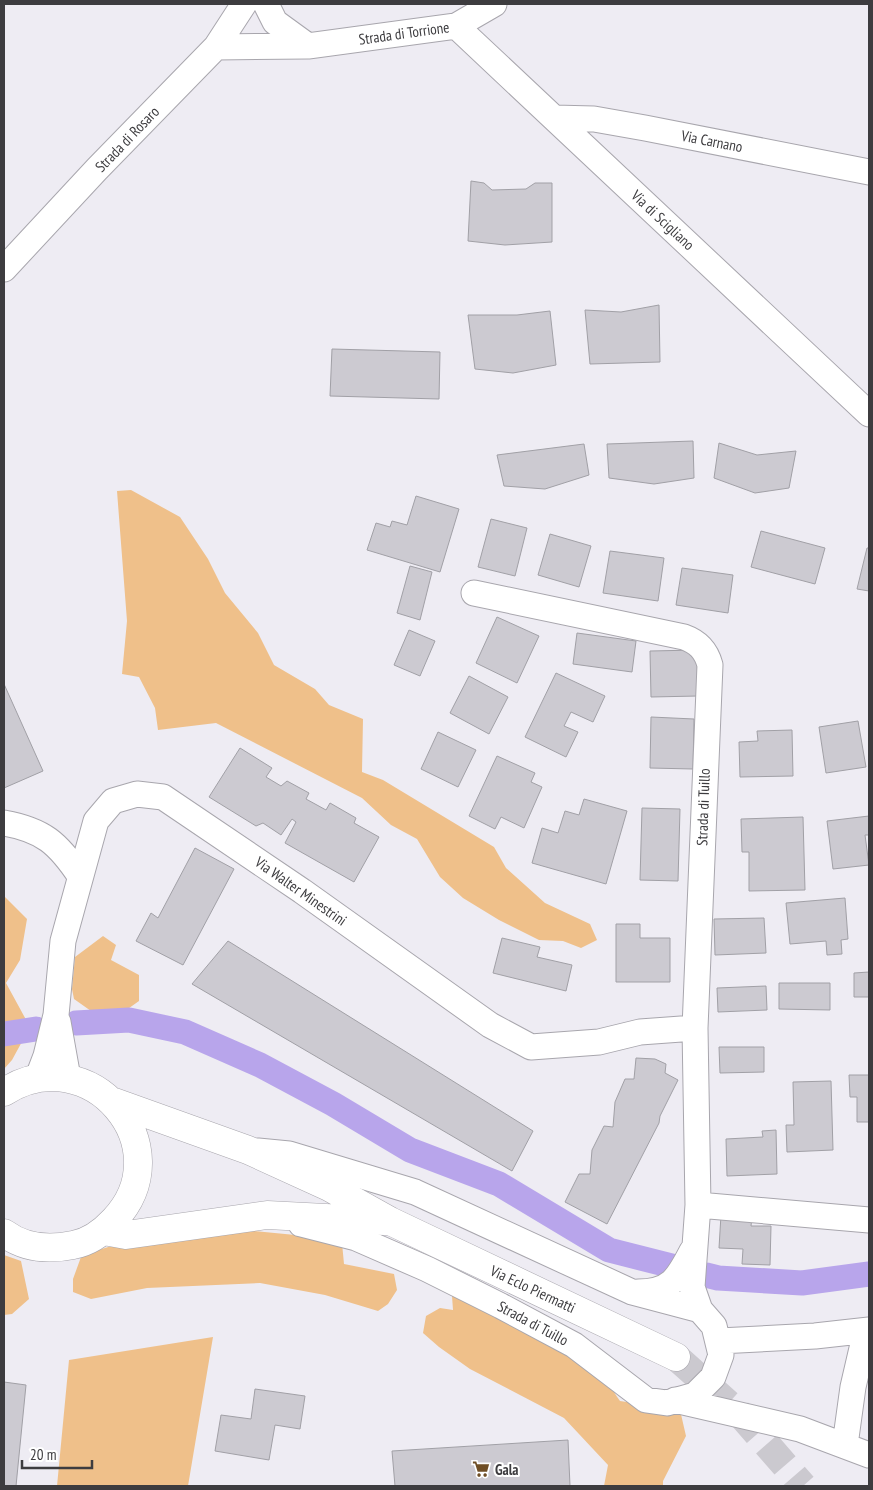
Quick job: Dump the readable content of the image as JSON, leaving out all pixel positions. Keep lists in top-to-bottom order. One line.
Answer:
{"streets":{"main road":["Via Eclo Piermatti"],"street":["Strada di Torrione","Strada di Rosaro","Via Carnano","Via di Scigliano","Strada di Tuillo","Via Walter Minestrini"]},"crossings":[["Strada di Torrione","Strada di Rosaro"],["Strada di Torrione","Via di Scigliano"],["Via Carnano","Via di Scigliano"],["Strada di Tuillo","Via Walter Minestrini"],["Strada di Tuillo","Via Eclo Piermatti"],["Via Walter Minestrini","Via Eclo Piermatti"]],"places":{"supermarket":["Gala"]},"scale_bar":"20 m"}
